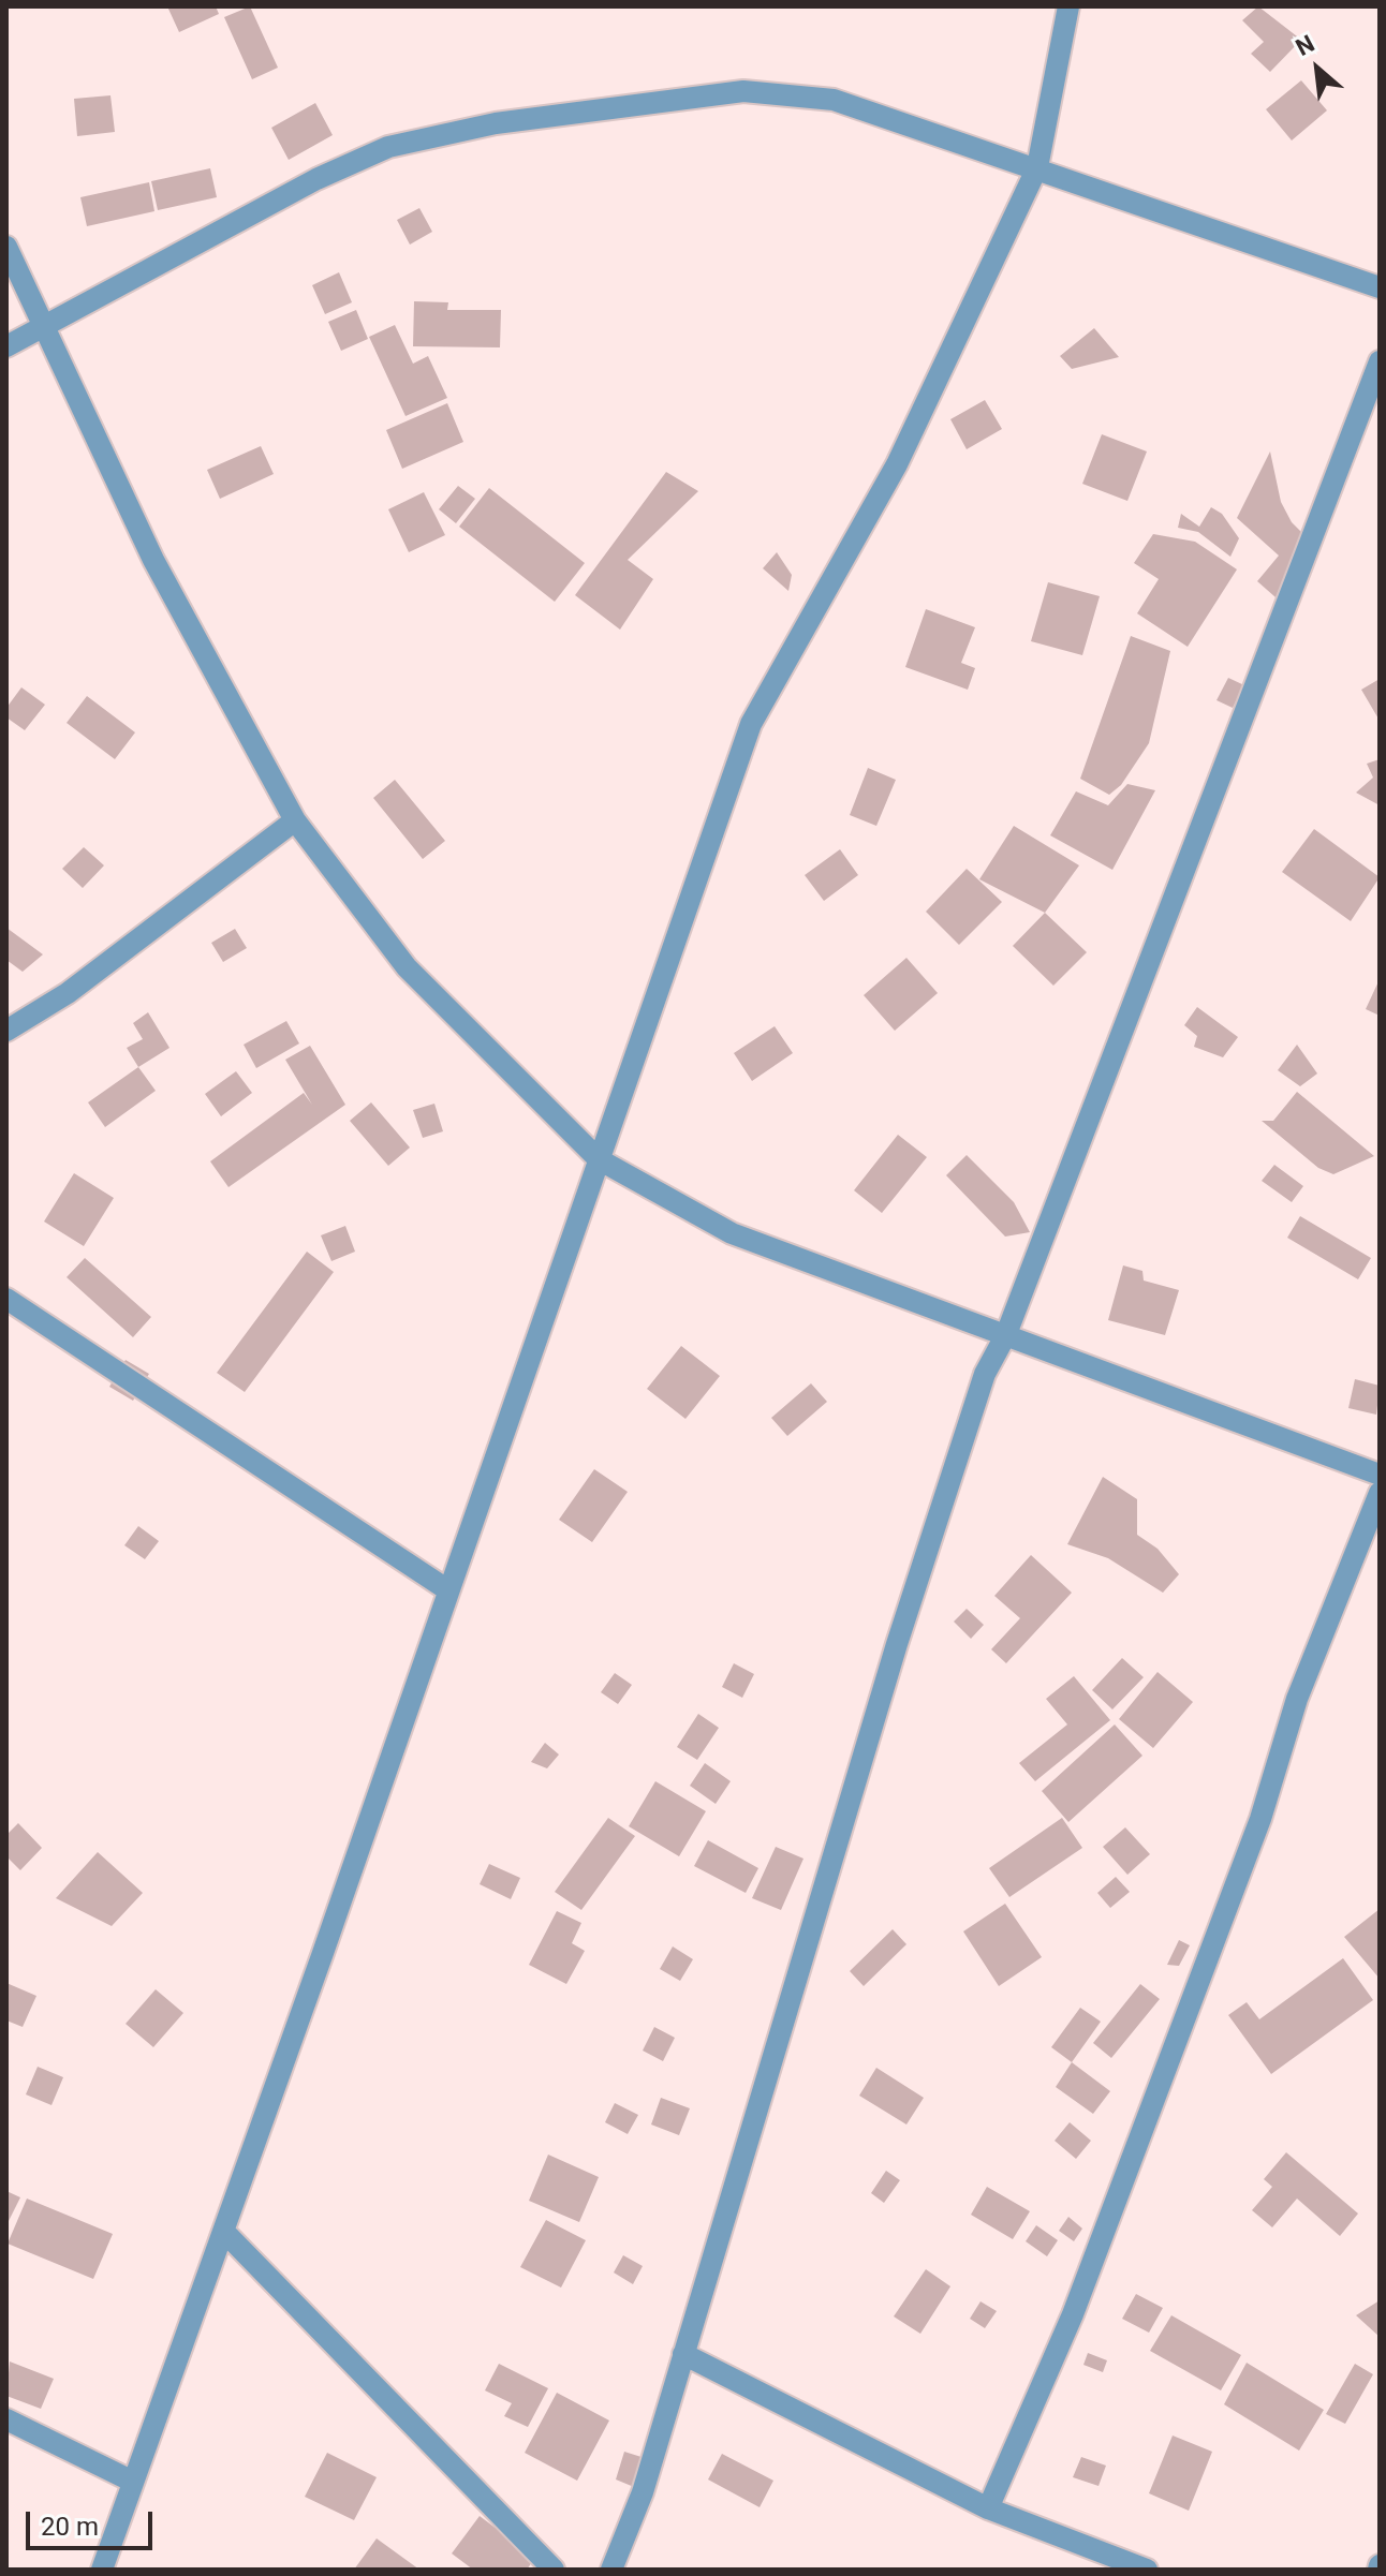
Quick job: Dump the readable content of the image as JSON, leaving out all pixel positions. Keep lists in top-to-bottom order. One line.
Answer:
{"scale_bar":"20 m","north":"top left"}
